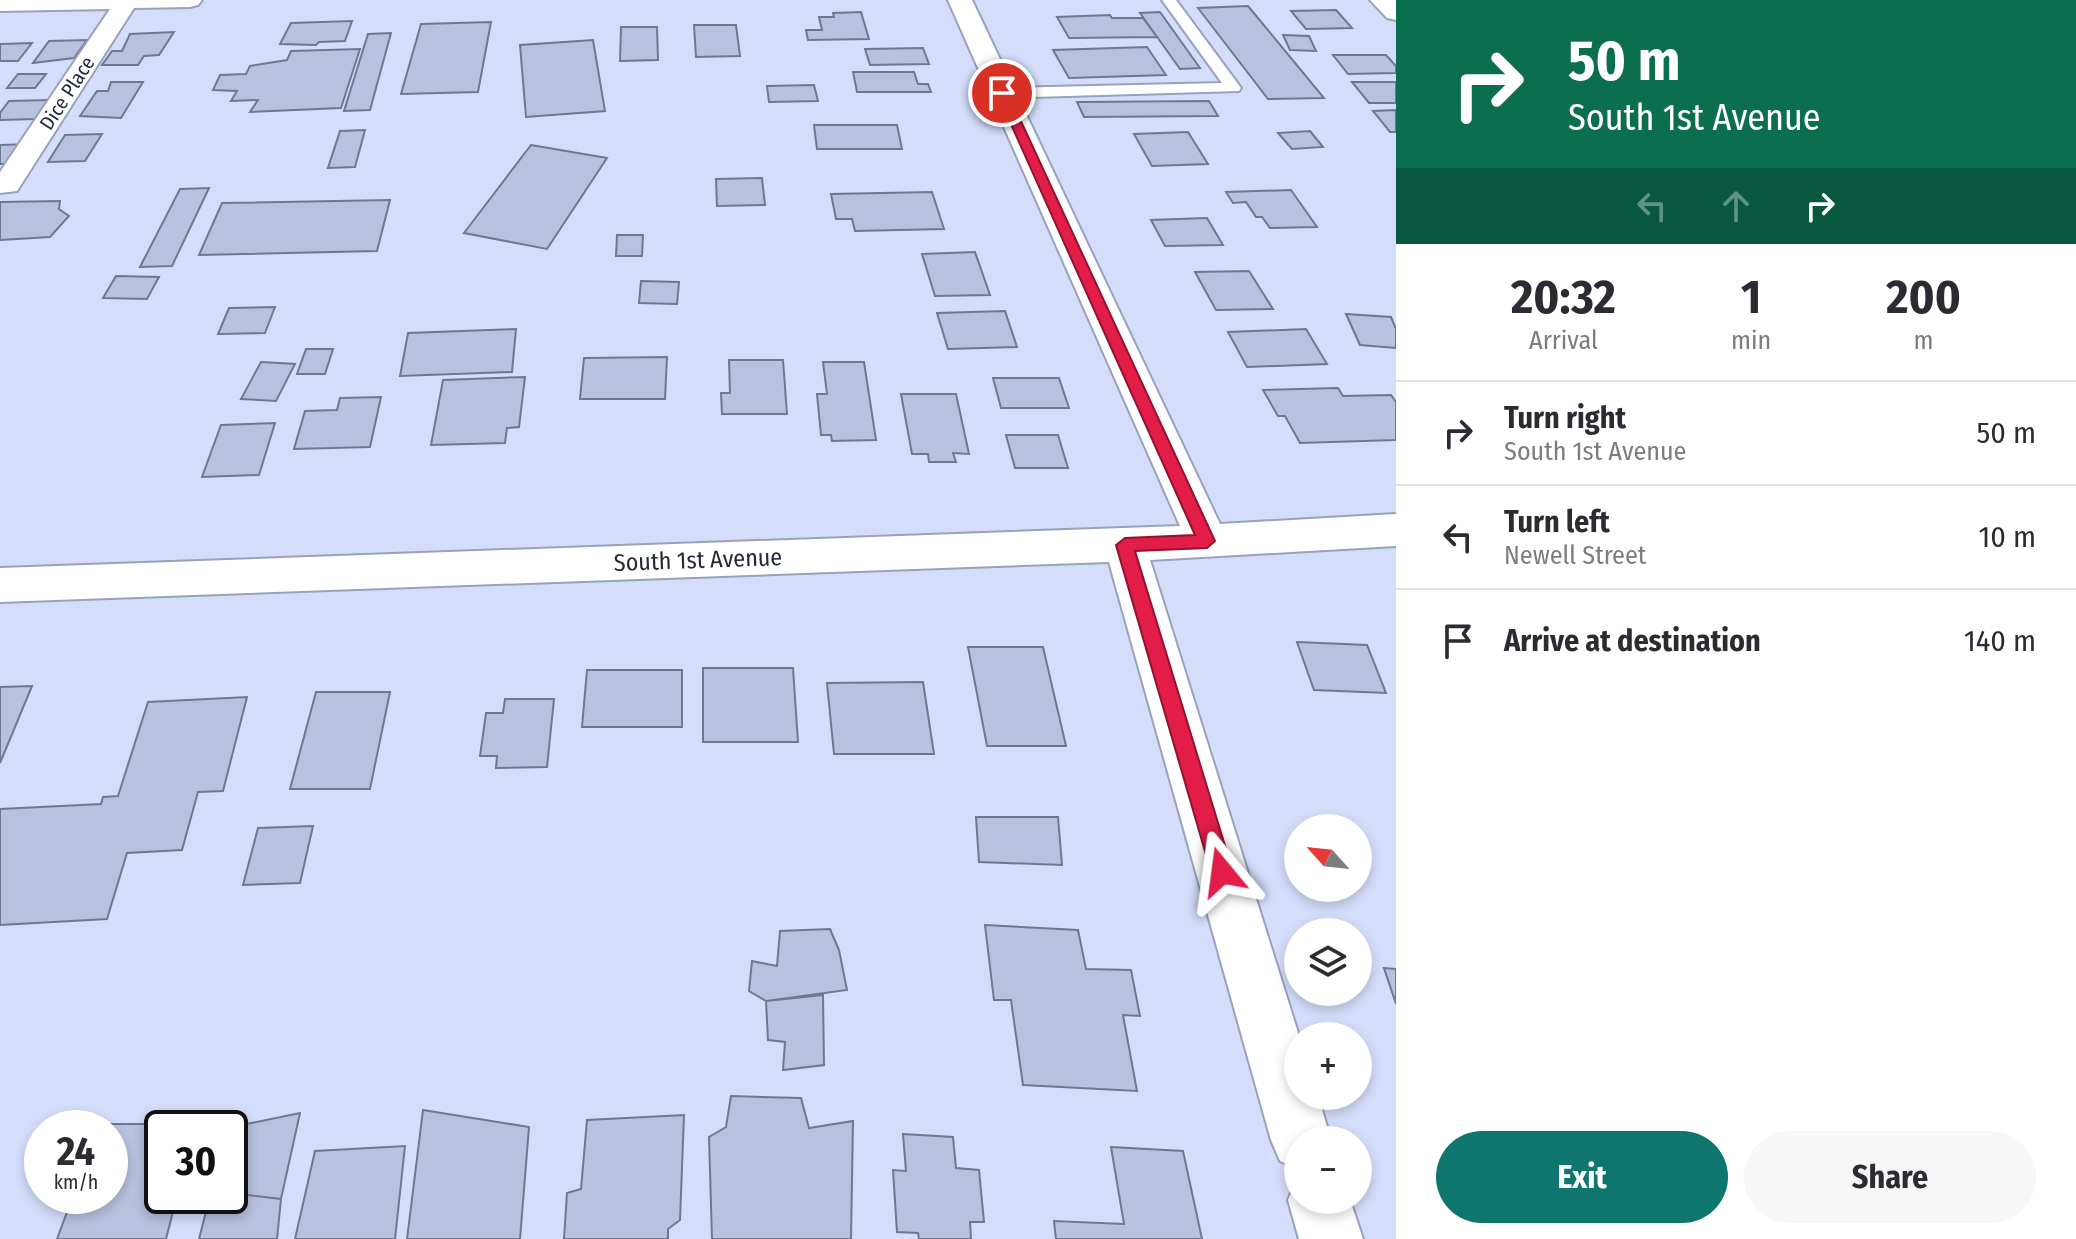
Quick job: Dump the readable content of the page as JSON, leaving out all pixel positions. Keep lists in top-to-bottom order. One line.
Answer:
{"streets":{"street":["Dice Place","South 1st Avenue"]},"north":"top left","page":{"turn":["50 m","South 1st Avenue"],"eta":["20:32","Arrival","1","min","200","m"],"list":[{"name":"Turn right","note":"South 1st Avenue","value":"50 m"},{"name":"Turn left","note":"Newell Street","value":"10 m"},{"name":"Arrive at destination","value":"140 m"}],"map_buttons":["+","−"],"speed":"24 km/h","limit":"30","buttons":["Exit","Share"]}}
